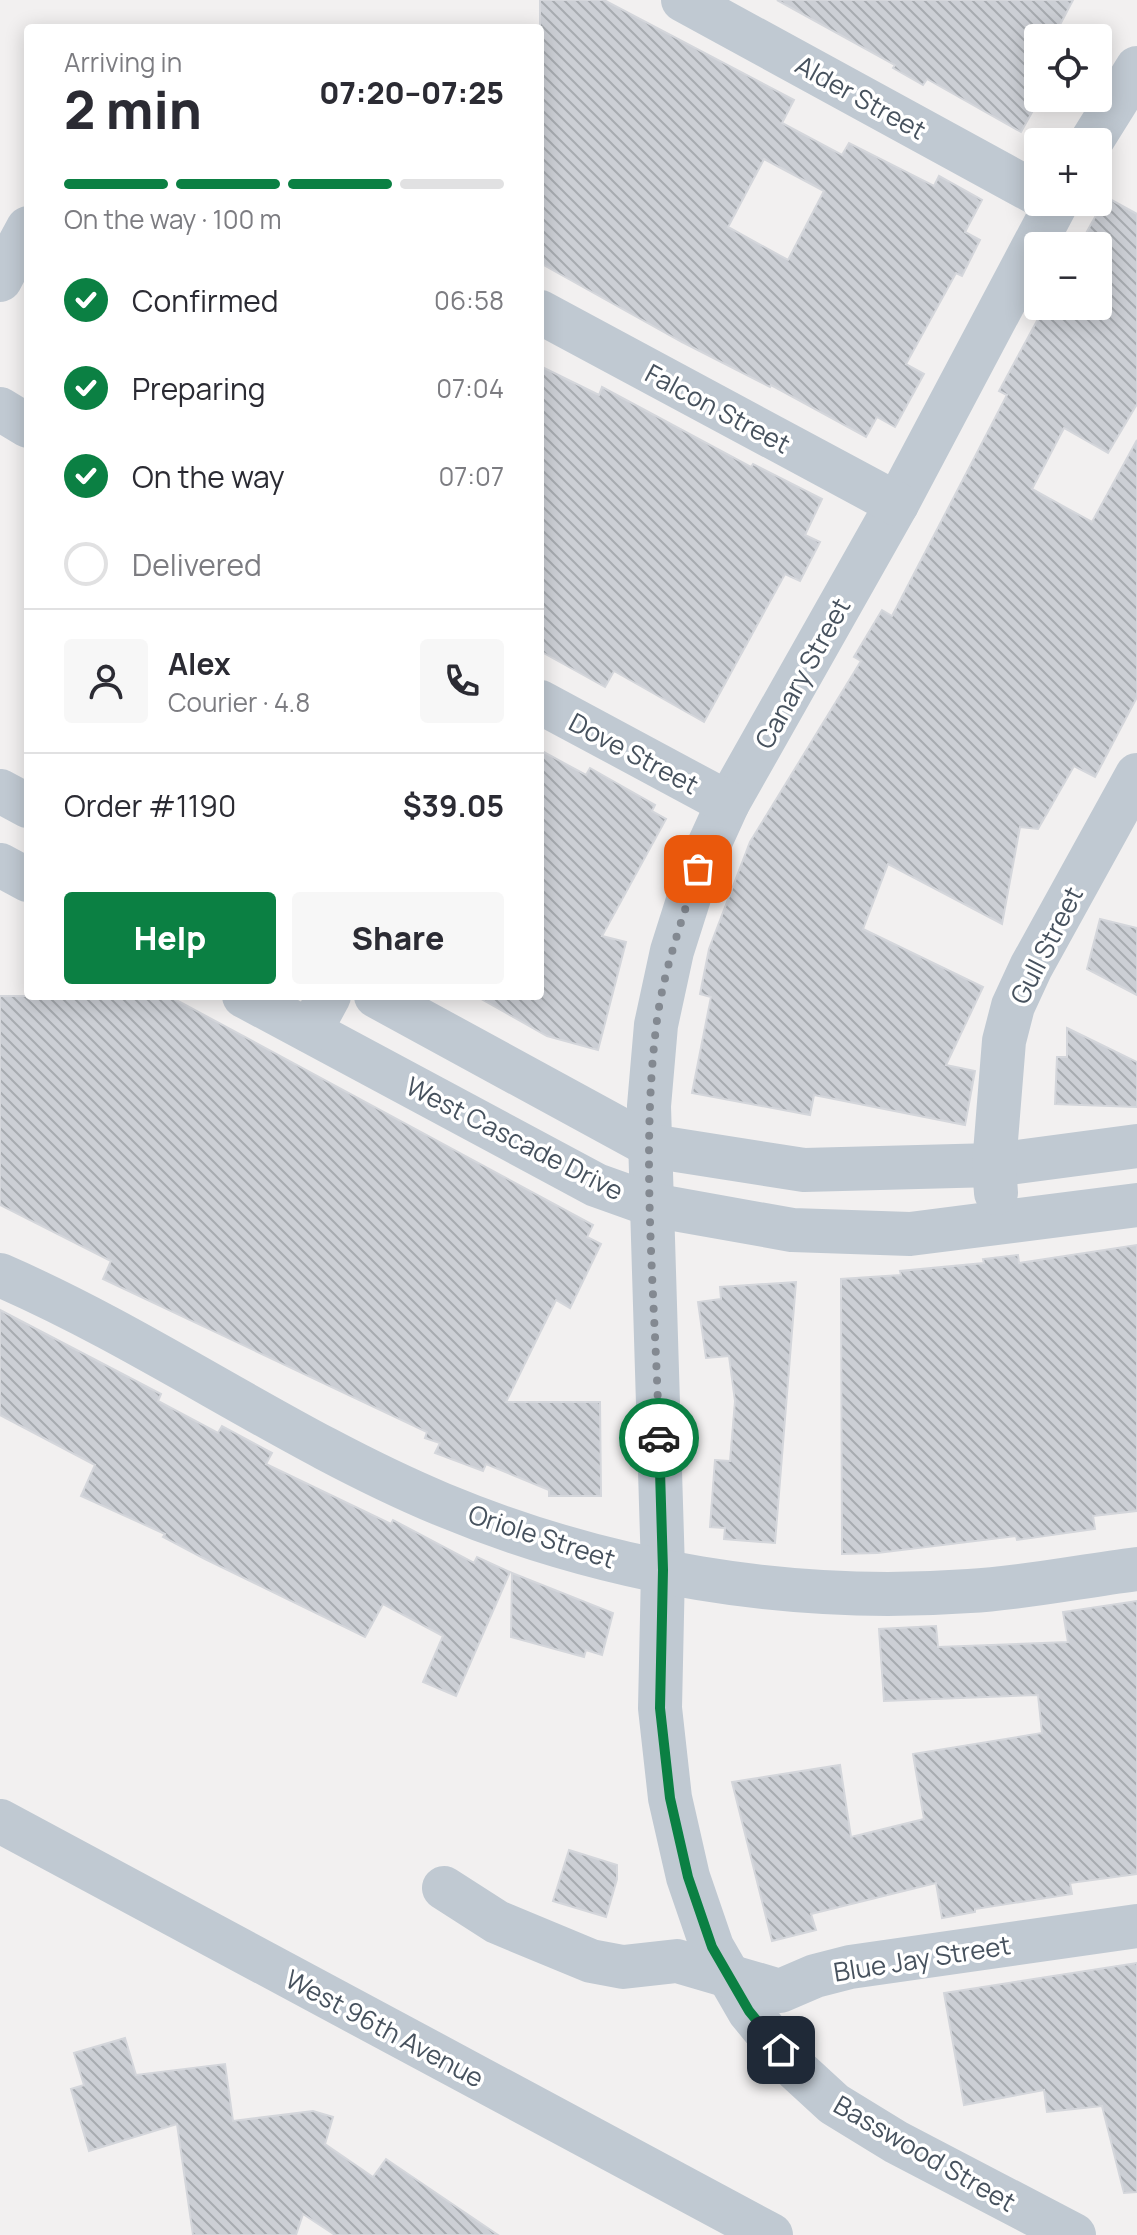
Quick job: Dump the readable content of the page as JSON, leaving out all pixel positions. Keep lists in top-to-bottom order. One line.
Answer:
{"streets":{"street":["Alder Street","Falcon Street","Canary Street","Dove Street","Gull Street","West Cascade Drive","Oriole Street","Blue Jay Street","West 96th Avenue","Basswood Street"]},"crossings":[["Falcon Street","Canary Street"],["Canary Street","Dove Street"],["Canary Street","West Cascade Drive"],["Canary Street","Basswood Street"],["Gull Street","West Cascade Drive"],["West Cascade Drive","Basswood Street"],["Oriole Street","Basswood Street"],["Blue Jay Street","Basswood Street"]],"page":{"map_buttons":["+","−"],"heading":["2 min","Arriving in","07:20–07:25"],"panel":["Alex","Courier · 4.8","Order #1190","$39.05"],"bar":"On the way · 100 m","list":[["Confirmed","06:58"],["Preparing","07:04"],["On the way","07:07"],"Delivered"],"buttons":["Help","Share"]}}
